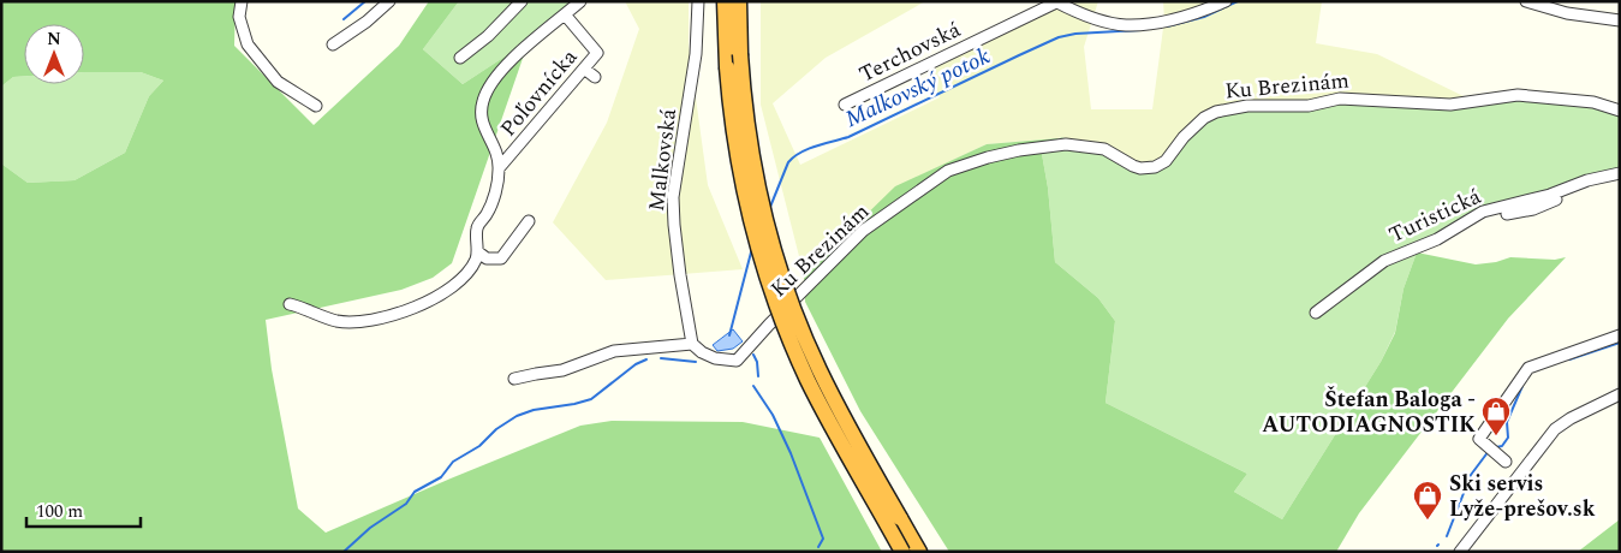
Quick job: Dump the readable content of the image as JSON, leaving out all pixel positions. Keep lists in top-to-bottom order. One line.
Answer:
{"streets":{"street":["Terchovská","Ku Brezinám","Poľovnícka","Malkovská","Turistická"]},"crossings":[["Ku Brezinám","Malkovská"]],"water":["Malkovský potok"],"places":{"shop":["Štefan Baloga - AUTODIAGNOSTIK","Ski servis Lyže-prešov.sk"]},"scale_bar":"100 m","north":"top"}
